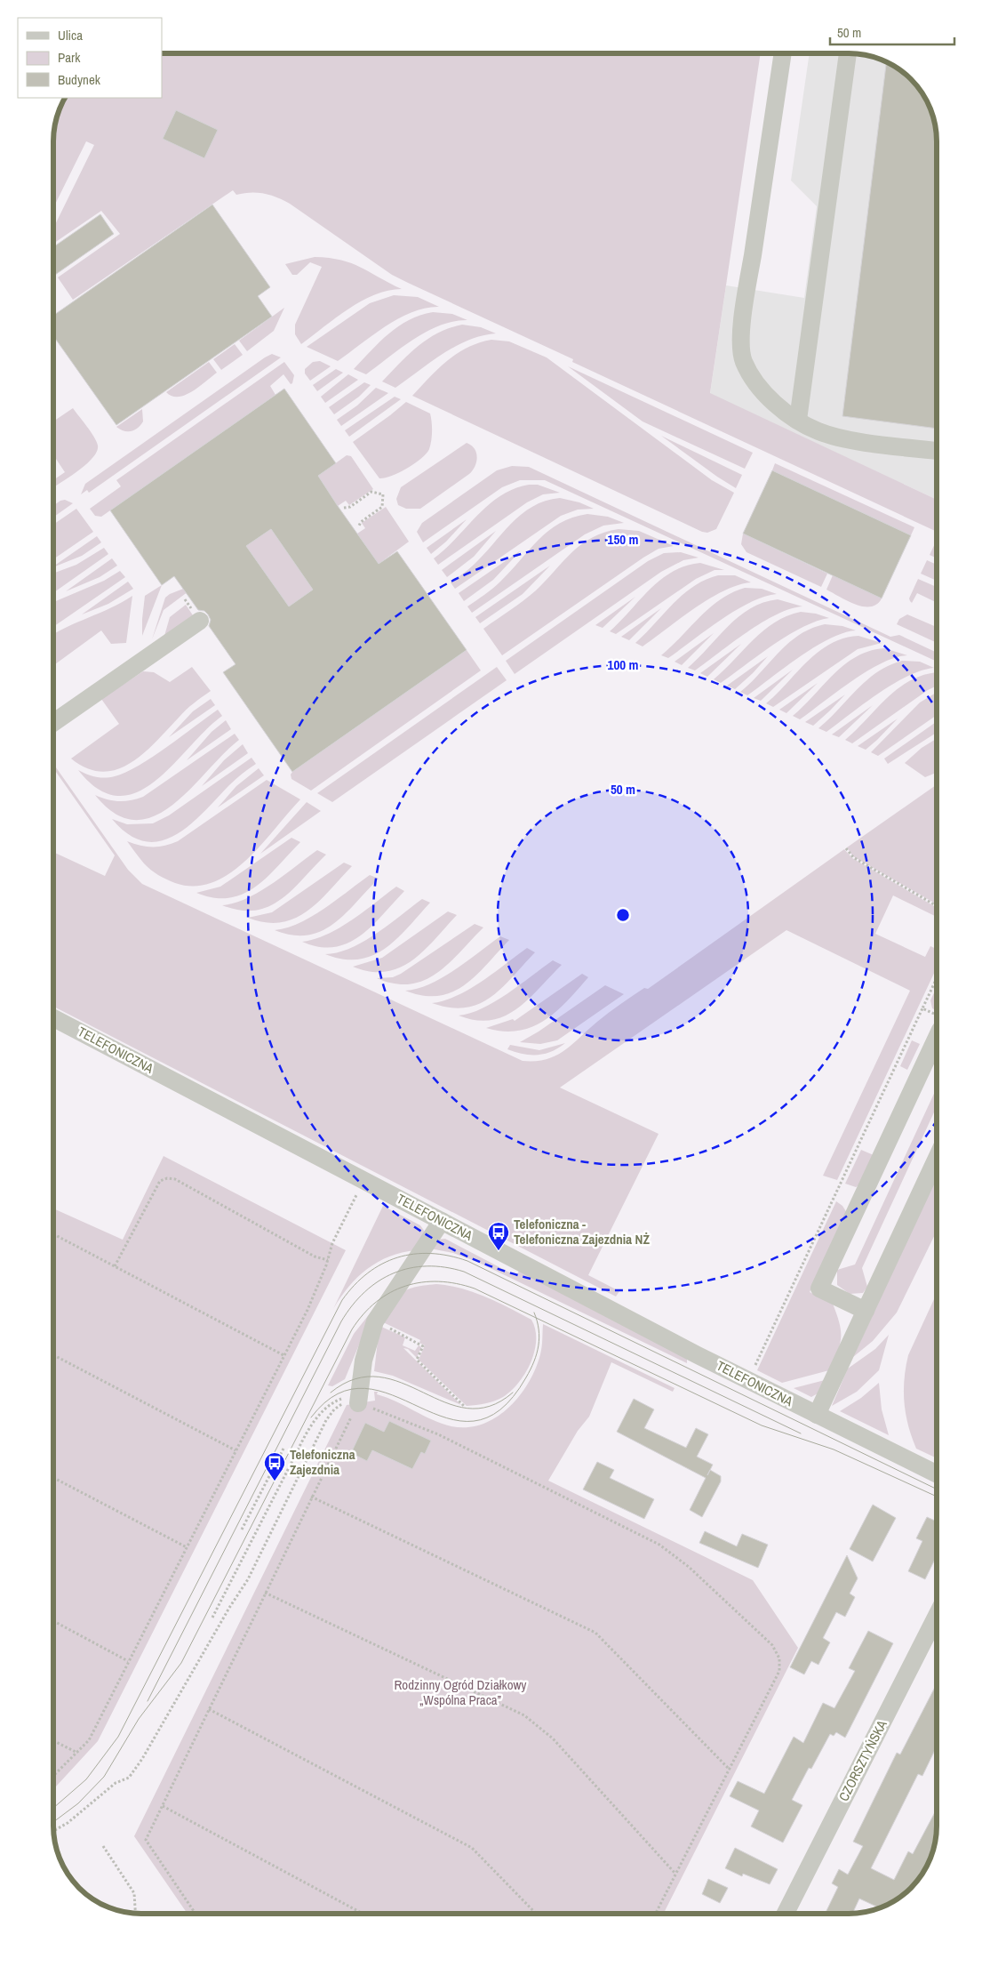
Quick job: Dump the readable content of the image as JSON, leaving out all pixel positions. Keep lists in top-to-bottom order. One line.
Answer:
{"streets":{"street":["TELEFONICZNA","CZORSZTYŃSKA"]},"parks":["Rodzinny Ogród Działkowy „Wspólna Praca”"],"places":{"bus stop":["Telefoniczna - Telefoniczna Zajezdnia NŻ","Telefoniczna Zajezdnia"]},"legend":["Ulica","Park","Budynek"],"scale_bar":"50 m","rings":["150 m","100 m","50 m"]}
